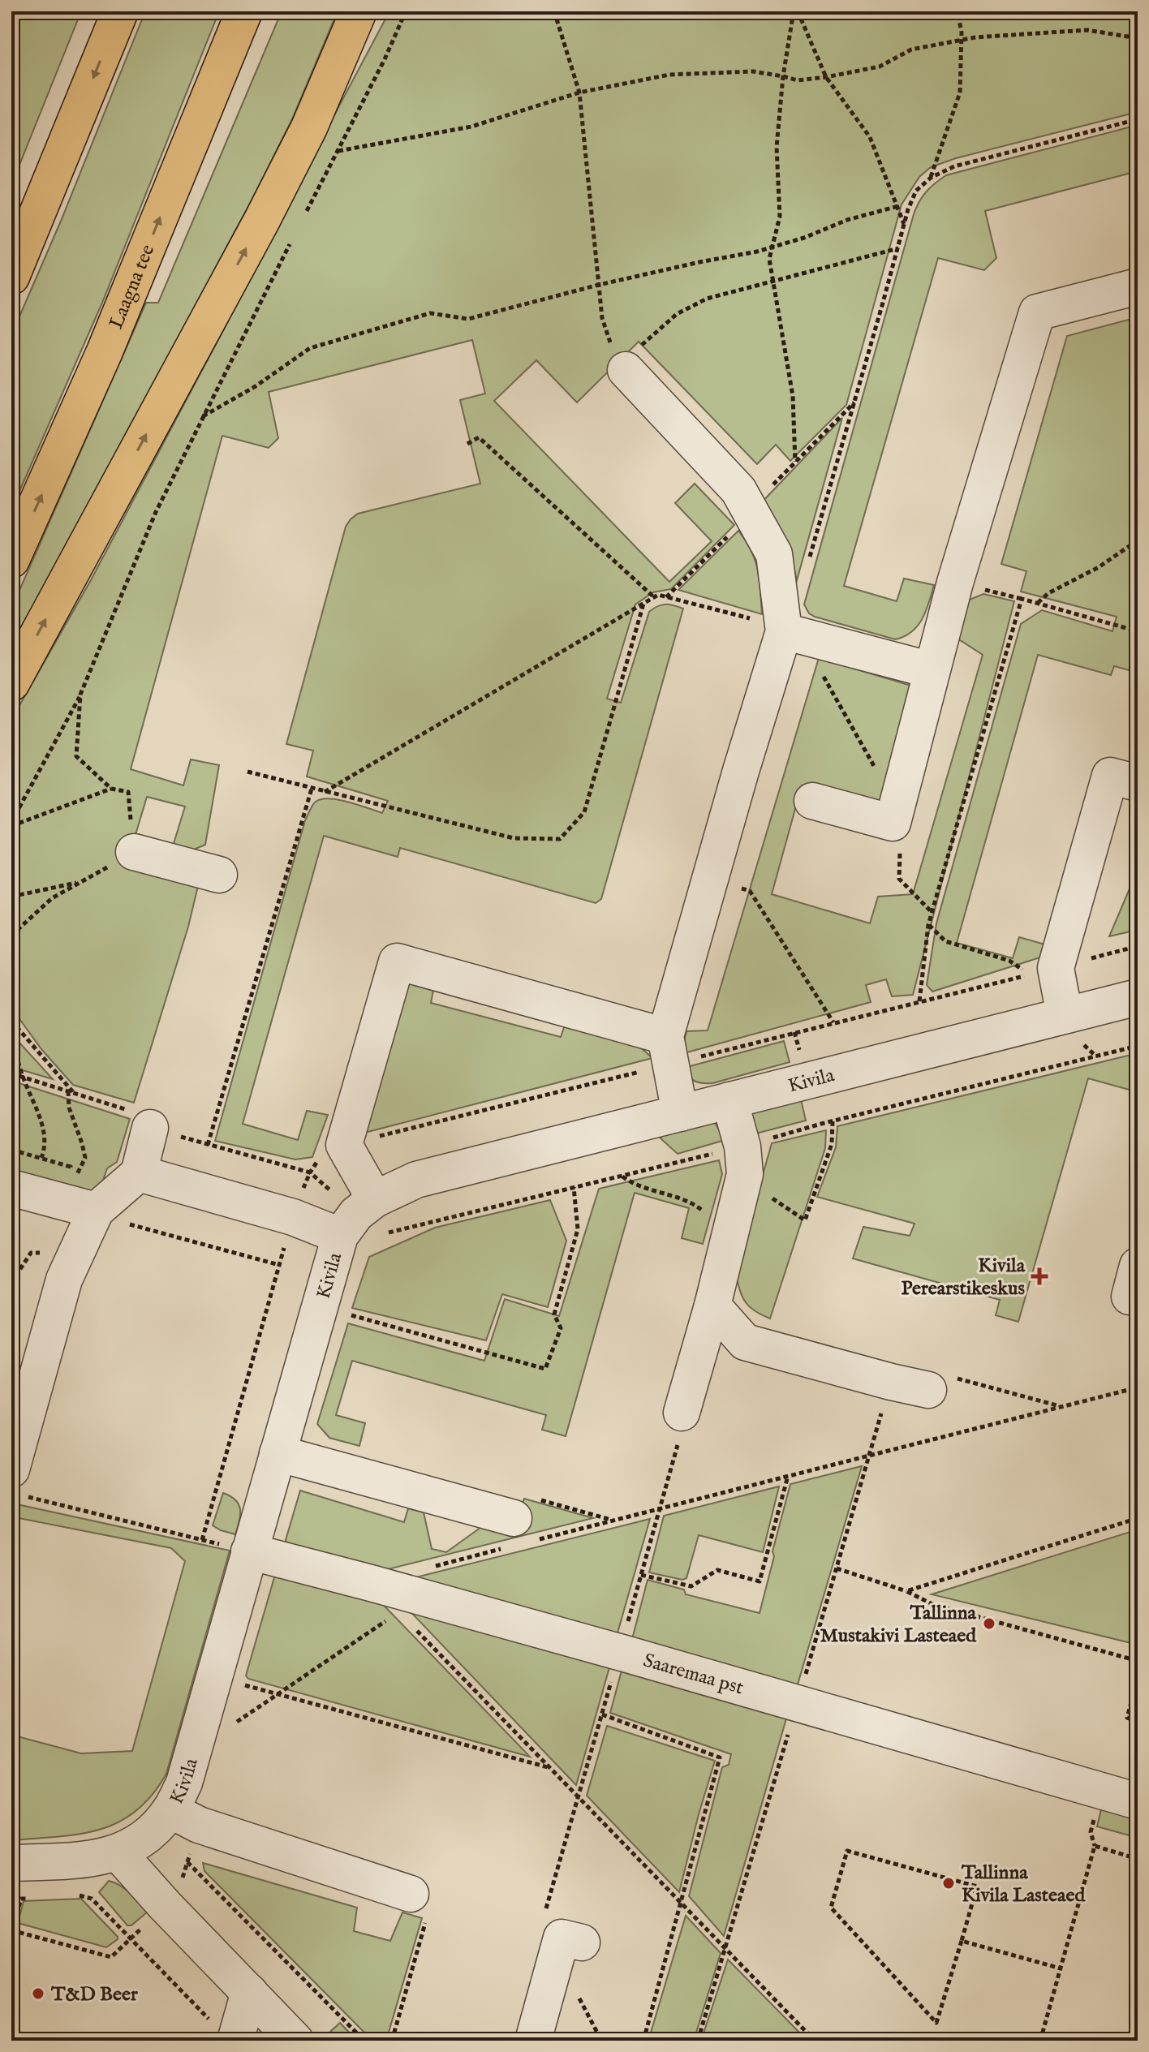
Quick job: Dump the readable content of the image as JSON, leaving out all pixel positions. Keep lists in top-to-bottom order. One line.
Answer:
{"streets":{"main road":["Laagna tee"],"street":["Kivila","Saaremaa pst"]},"crossings":[["Kivila","Saaremaa pst"]],"places":{"health":["Kivila Perearstikeskus"],"other":["Tallinna Mustakivi Lasteaed","Tallinna Kivila Lasteaed","T&D Beer"]}}
